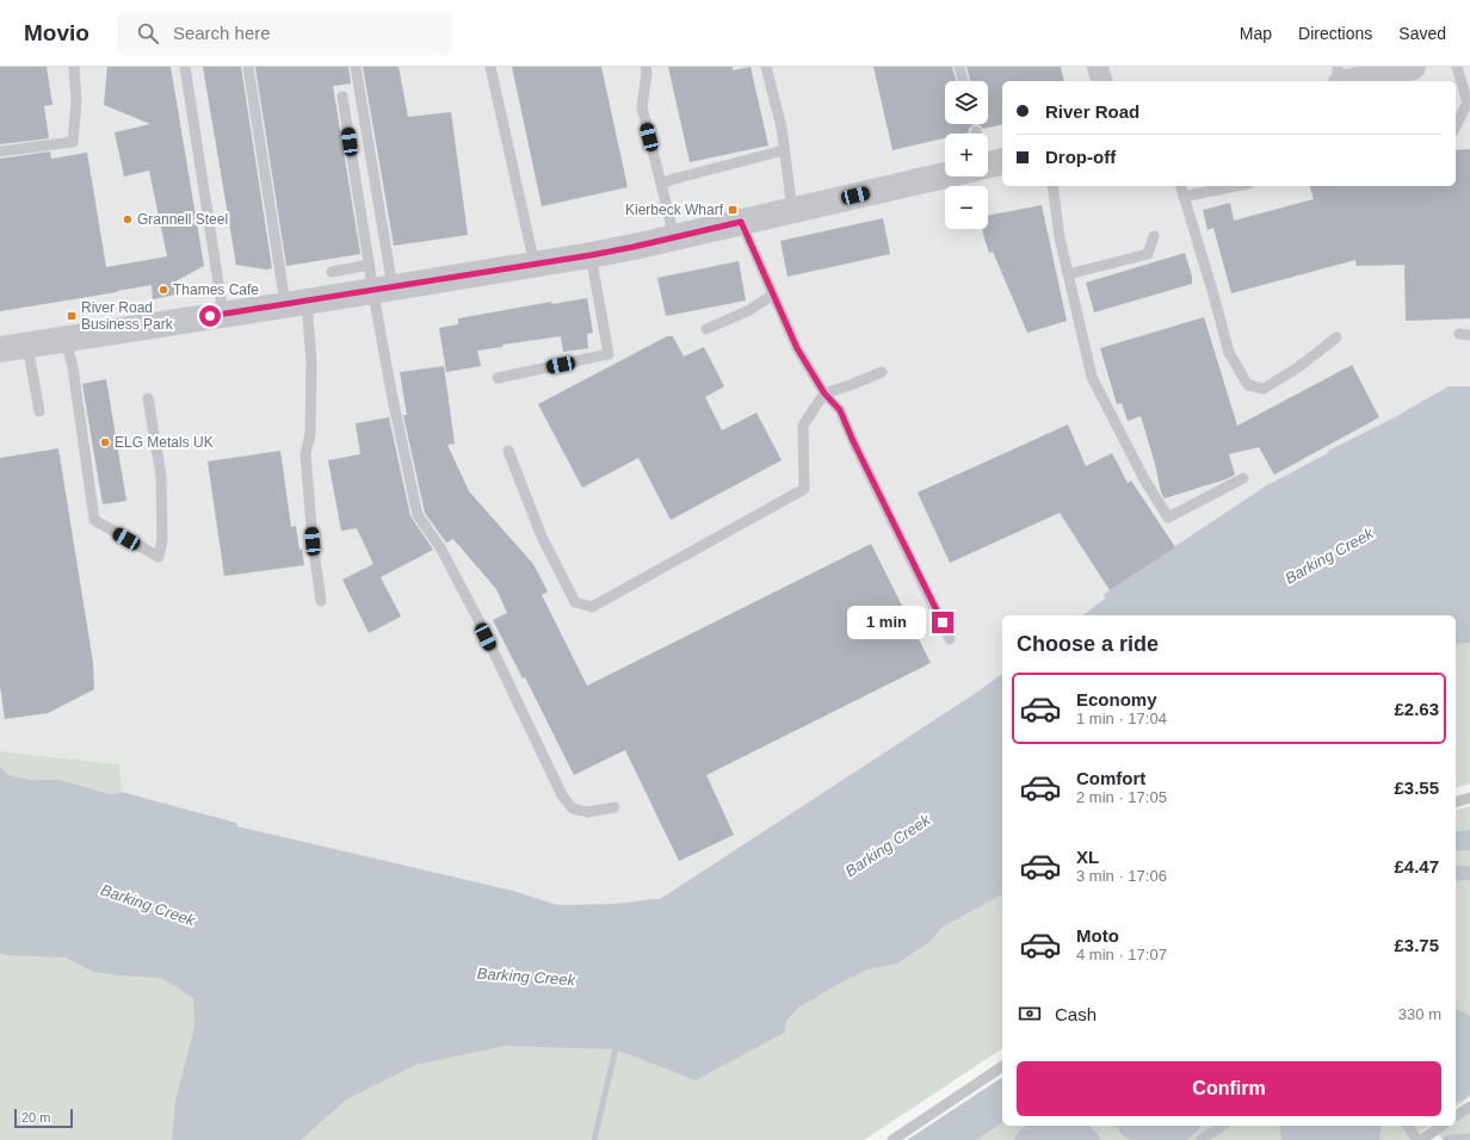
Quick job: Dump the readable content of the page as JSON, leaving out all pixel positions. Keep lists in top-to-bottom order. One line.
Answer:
{"water":["Barking Creek"],"places":{"transit":["Kierbeck Wharf","River Road Business Park"],"other":["Grannell Steel","Thames Cafe","ELG Metals UK"]},"scale_bar":"20 m","page":{"header":"Movio","search":"Search here","nav":["Map","Directions","Saved"],"map_buttons":["+","−"],"banner":["River Road","Drop-off"],"bubble":"1 min","heading":"Choose a ride","list":[{"name":"Economy","note":"1 min · 17:04","value":"£2.63"},{"name":"Comfort","note":"2 min · 17:05","value":"£3.55"},{"name":"XL","note":"3 min · 17:06","value":"£4.47"},{"name":"Moto","note":"4 min · 17:07","value":"£3.75"}],"pay":["Cash","330 m"],"buttons":"Confirm","scale":"20 m"}}
